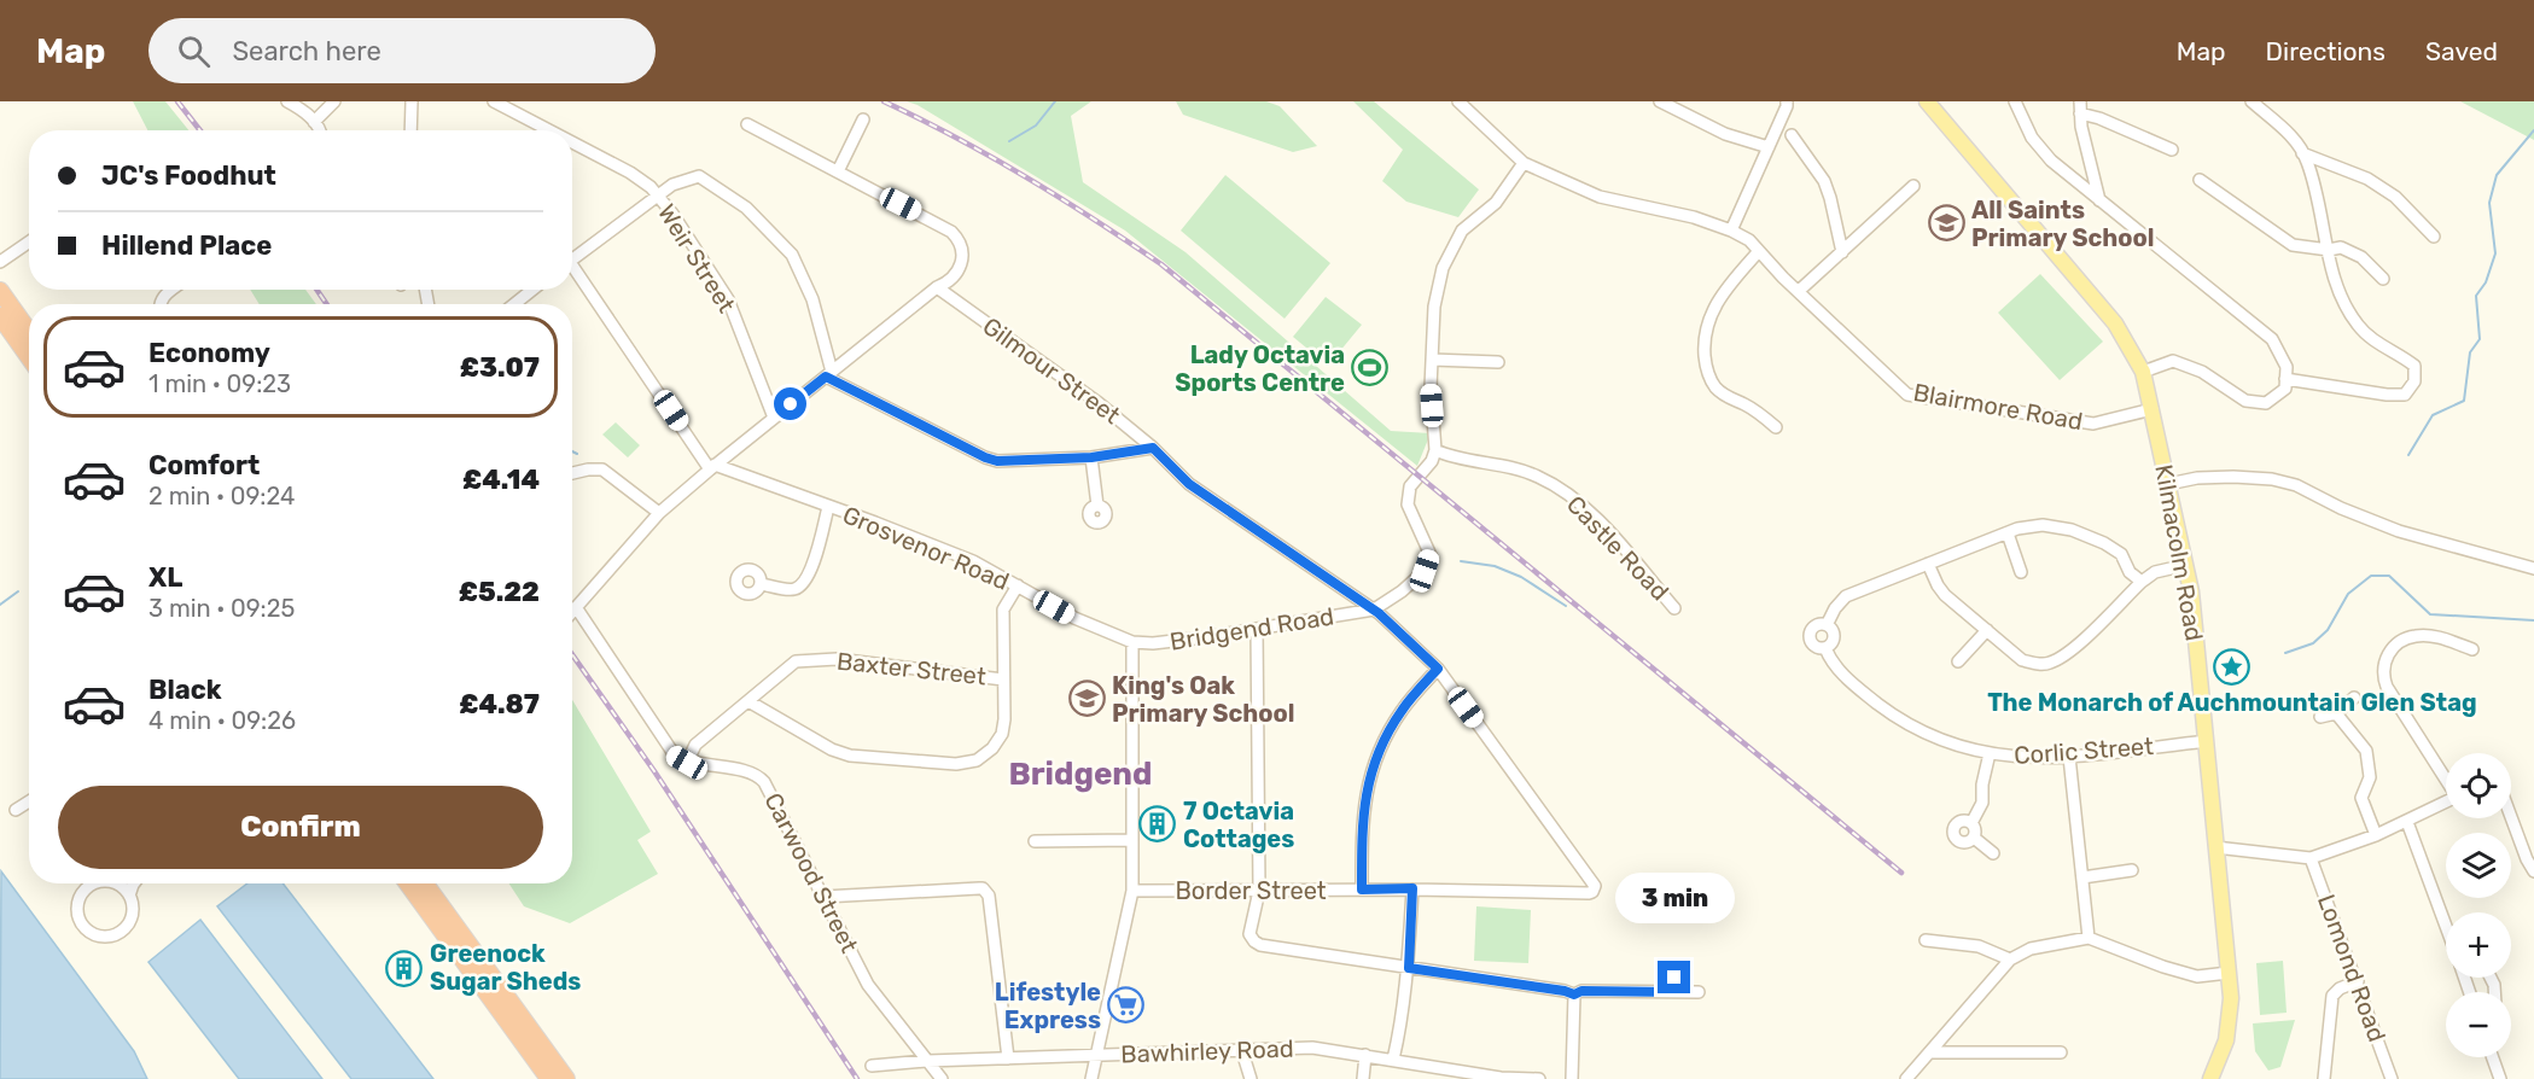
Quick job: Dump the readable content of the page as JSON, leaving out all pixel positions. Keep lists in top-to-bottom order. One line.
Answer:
{"streets":{"main road":["Kilmacolm Road"],"street":["Weir Street","Gilmour Street","Blairmore Road","Grosvenor Road","Castle Road","Bridgend Road","Baxter Street","Corlic Street","Carwood Street","Border Street","Lomond Road","Bawhirley Road"]},"crossings":[["Gilmour Street","Bridgend Road"],["Gilmour Street","Border Street"],["Blairmore Road","Kilmacolm Road"],["Grosvenor Road","Bridgend Road"],["Castle Road","Bridgend Road"],["Kilmacolm Road","Corlic Street"],["Baxter Street","Carwood Street"],["Carwood Street","Bawhirley Road"]],"districts":["Bridgend"],"places":{"school or university":["All Saints Primary School","King's Oak Primary School"],"sports":["Lady Octavia Sports Centre"],"place":["The Monarch of Auchmountain Glen Stag"],"building":["7 Octavia Cottages","Greenock Sugar Sheds"],"supermarket":["Lifestyle Express"]},"page":{"header":"Map","search":"Search here","nav":["Map","Directions","Saved"],"banner":["JC's Foodhut","Hillend Place"],"list":[{"name":"Economy","note":"1 min · 09:23","value":"£3.07"},{"name":"Comfort","note":"2 min · 09:24","value":"£4.14"},{"name":"XL","note":"3 min · 09:25","value":"£5.22"},{"name":"Black","note":"4 min · 09:26","value":"£4.87"}],"map_buttons":["+","−"],"buttons":"Confirm","bubble":"3 min"}}
